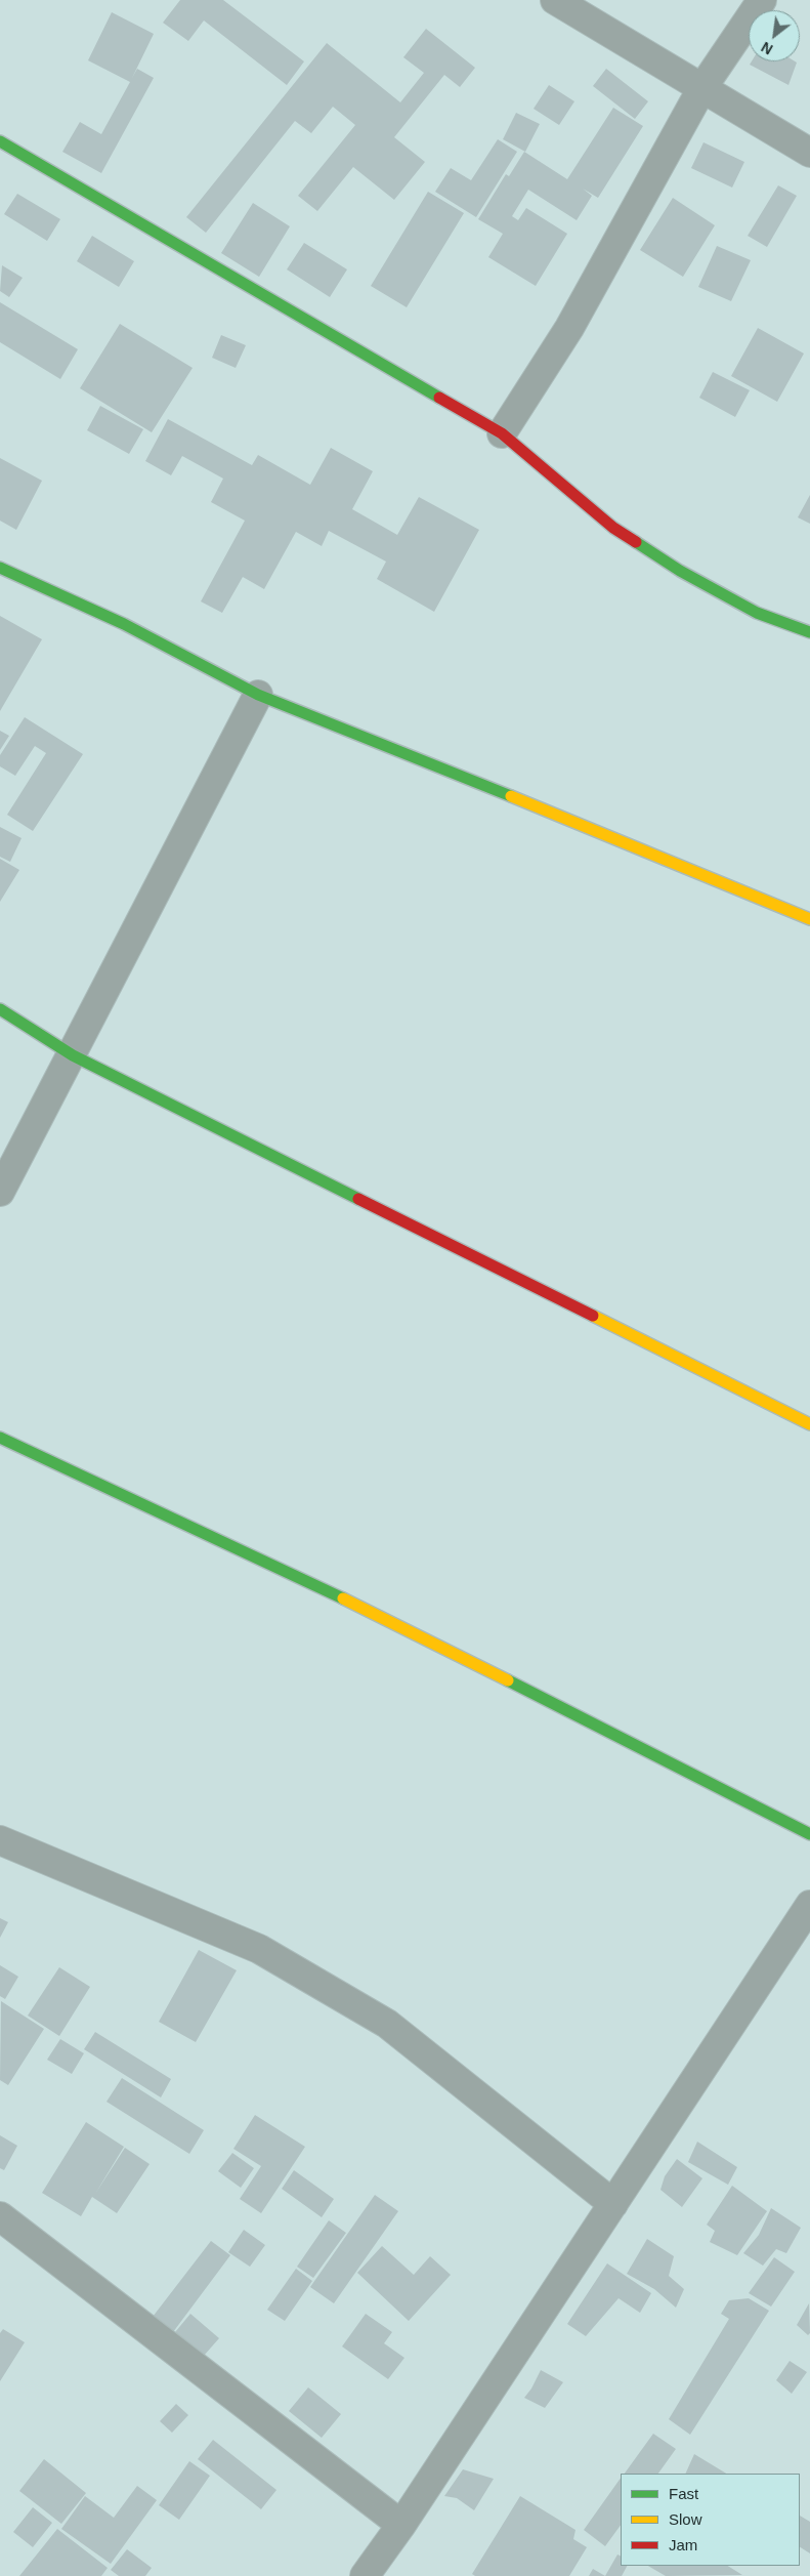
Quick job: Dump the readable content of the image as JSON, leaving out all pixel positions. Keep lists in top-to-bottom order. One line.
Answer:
{"legend":["Fast","Slow","Jam"],"north":"bottom left"}
